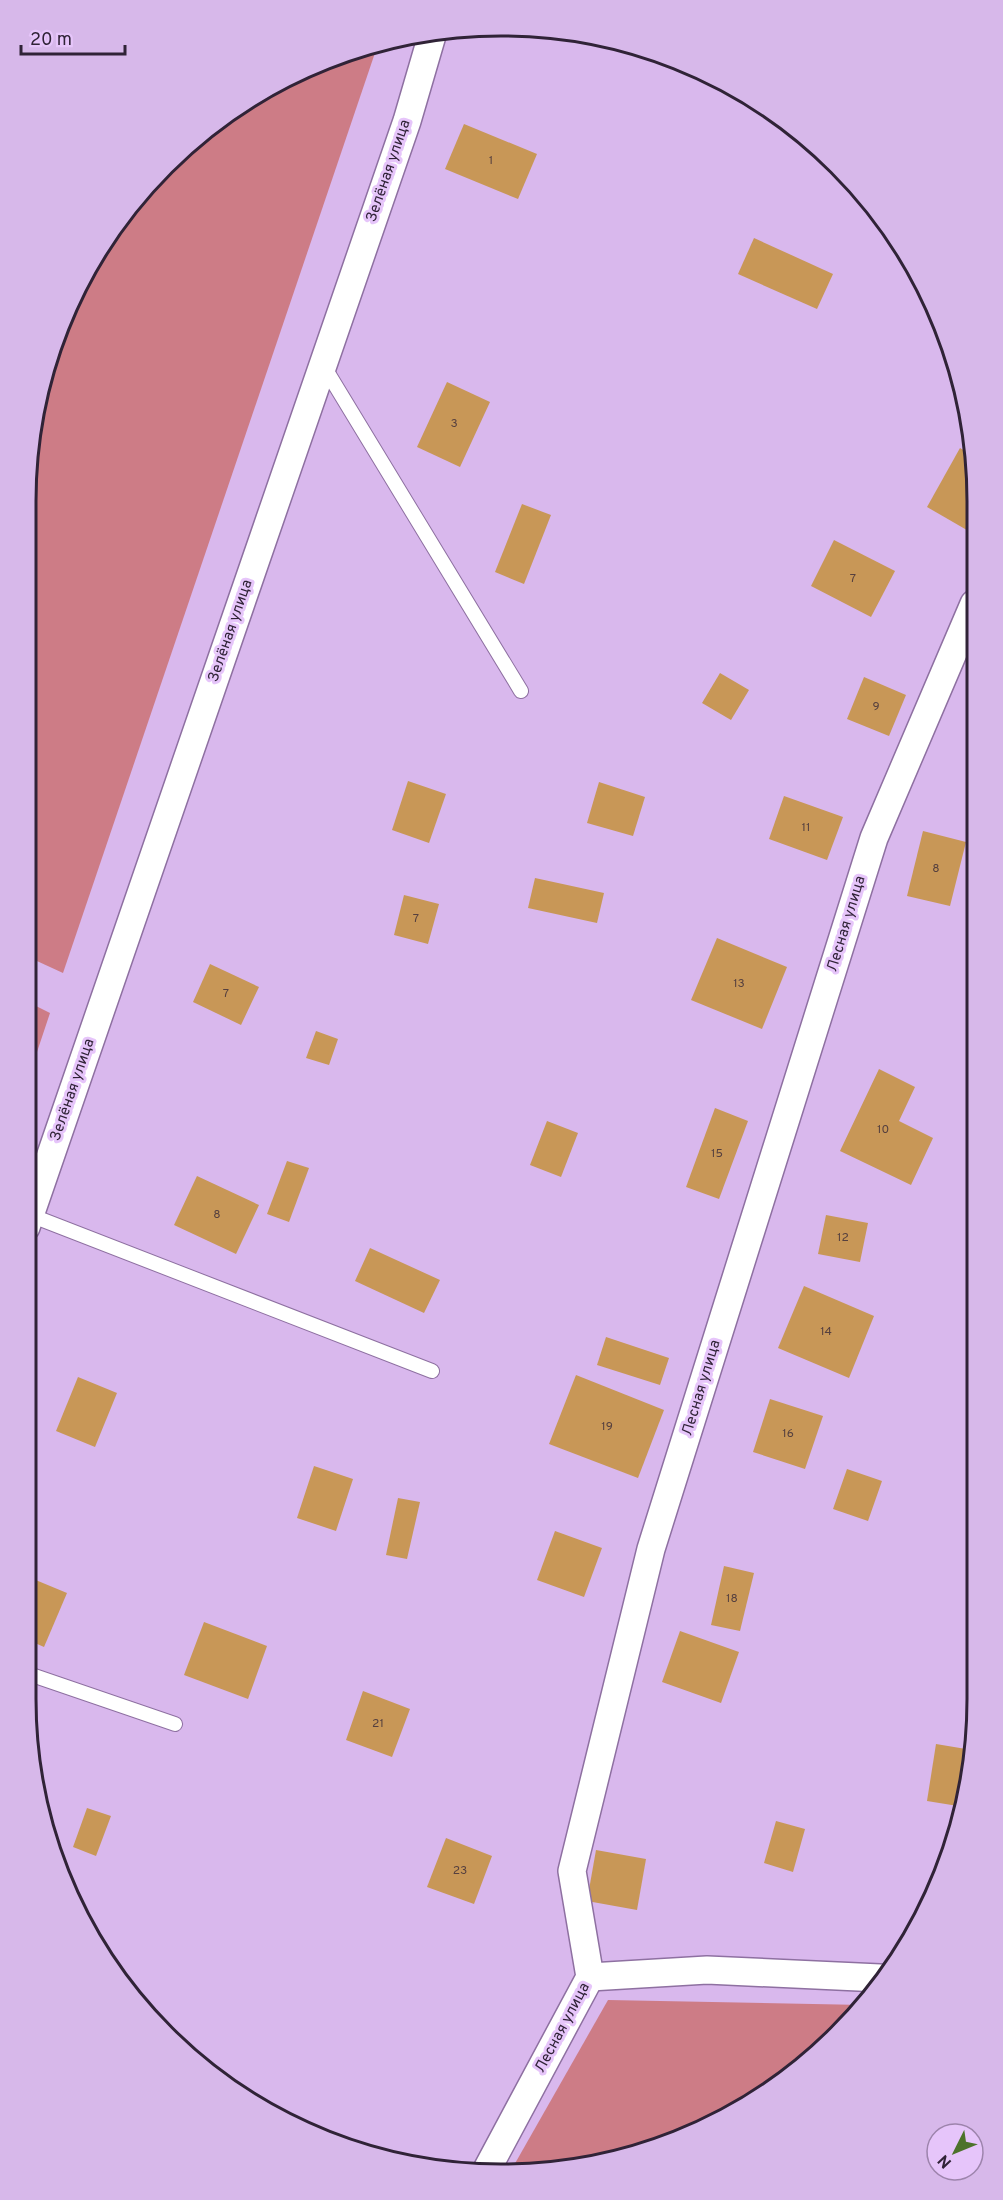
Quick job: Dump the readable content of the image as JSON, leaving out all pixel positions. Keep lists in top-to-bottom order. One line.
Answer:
{"streets":{"street":["Зелёная улица","Лесная улица"]},"house_numbers":["1","3","7","9","11","8","7","13","7","10","15","8","12","14","19","16","18","21","23"],"scale_bar":"20 m","north":"bottom left"}
